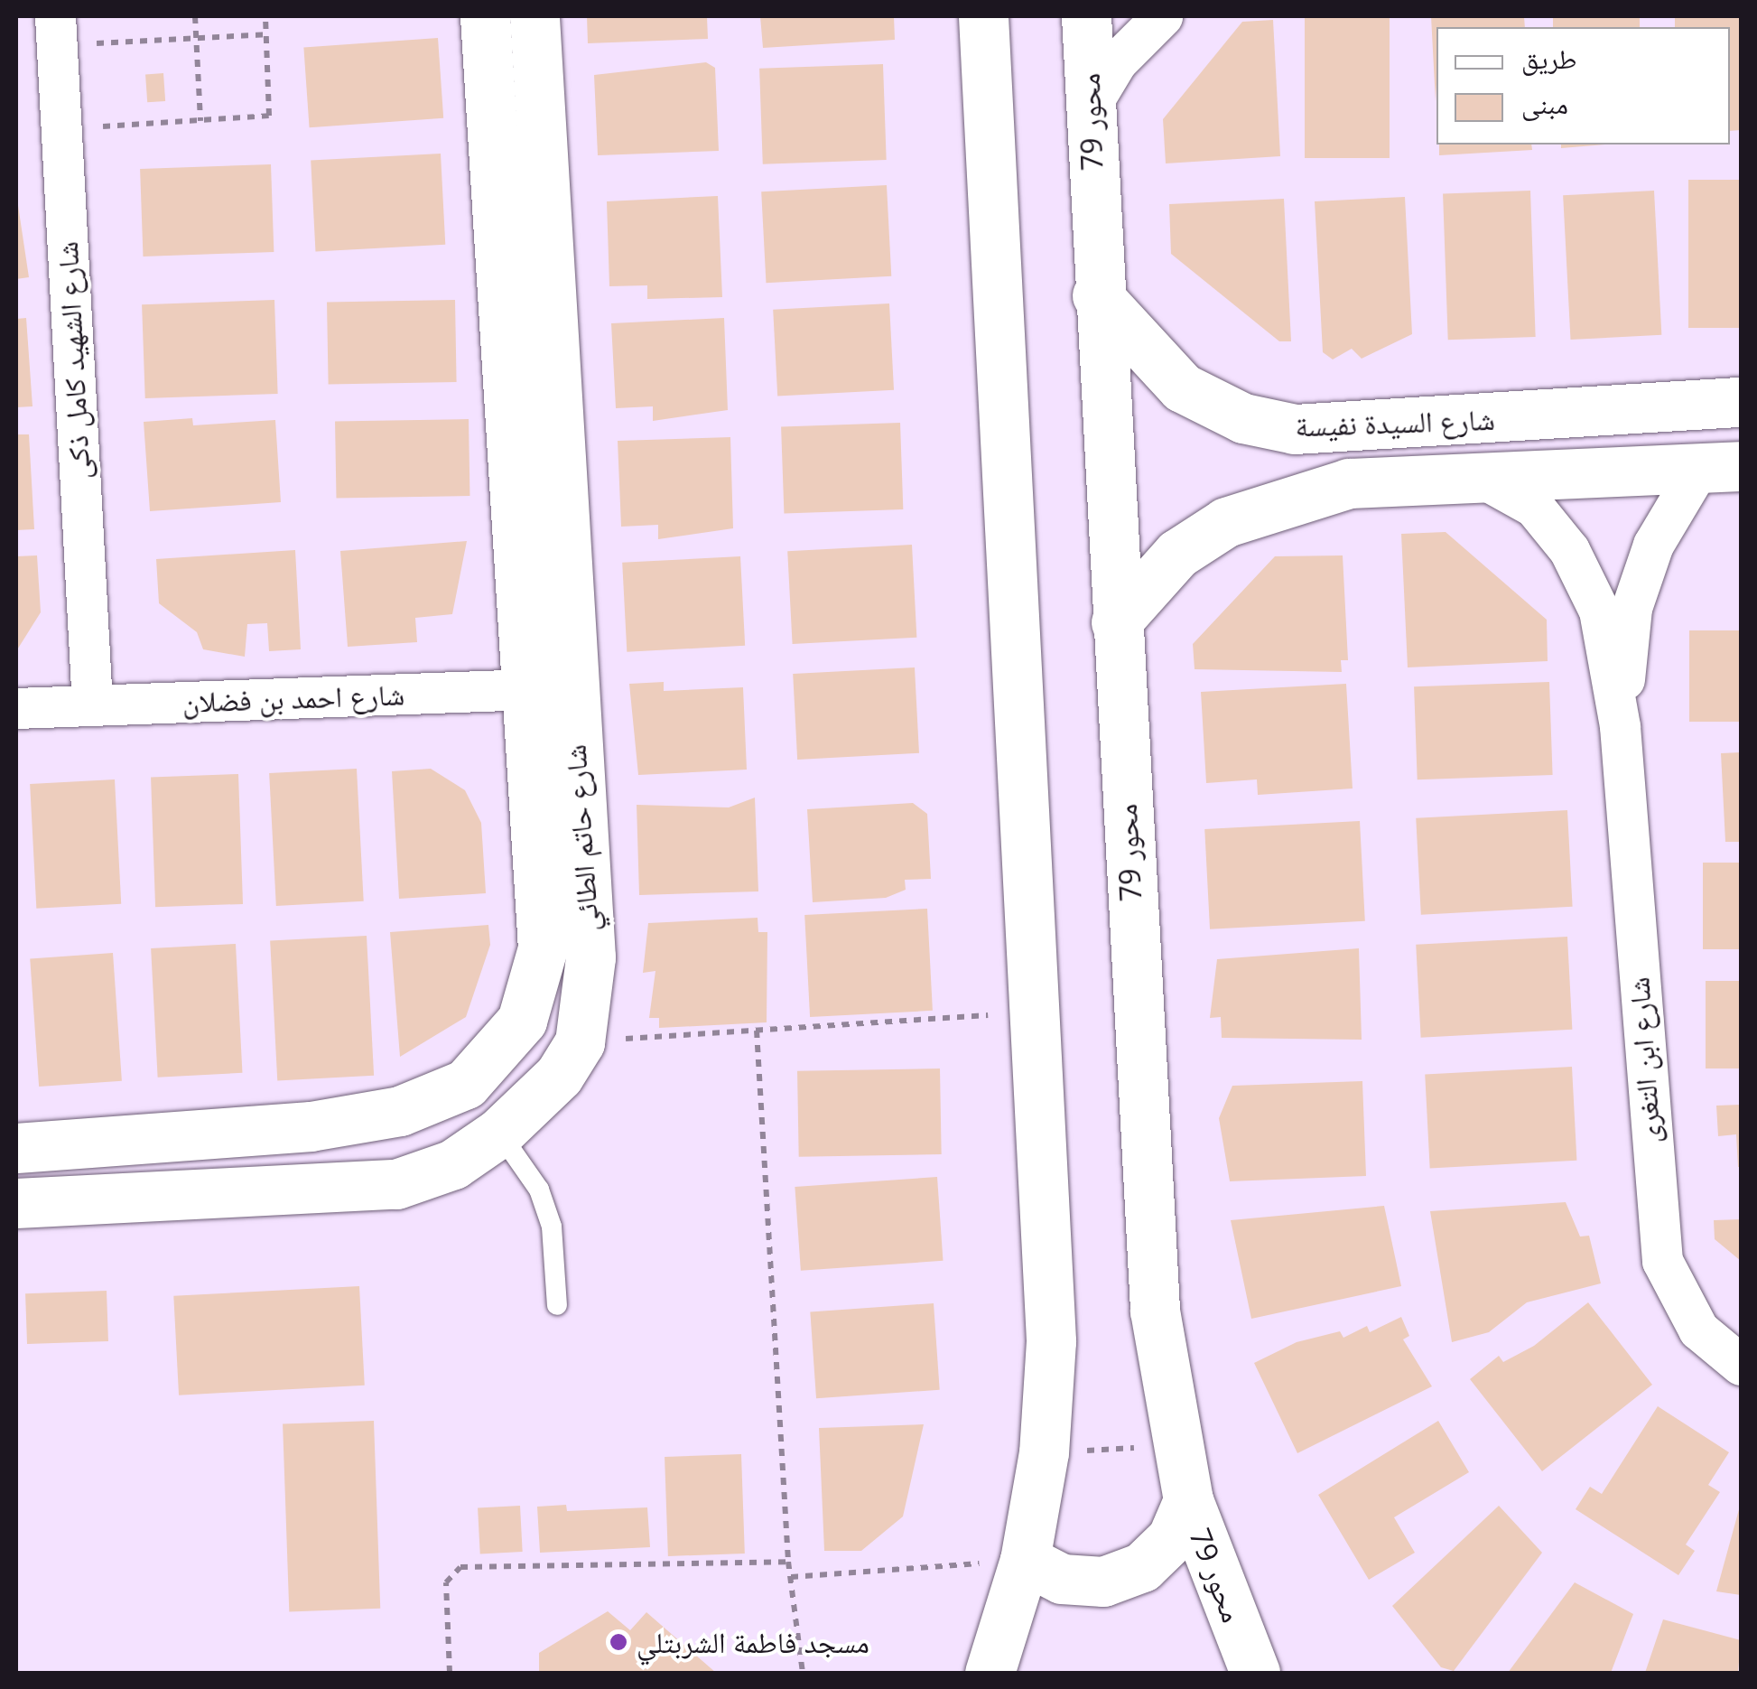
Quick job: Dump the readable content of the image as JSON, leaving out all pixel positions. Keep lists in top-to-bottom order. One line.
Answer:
{"streets":{"street":["محور 79","شارع الشهيد كامل ذكى","شارع السيدة نفيسة","شارع احمد بن فضلان","شارع حاتم الطائي","شارع ابن التغرى"]},"crossings":[["محور 79","شارع السيدة نفيسة"],["شارع الشهيد كامل ذكى","شارع احمد بن فضلان"],["شارع السيدة نفيسة","شارع ابن التغرى"],["شارع احمد بن فضلان","شارع حاتم الطائي"]],"places":["مسجد فاطمة الشربتلي"],"legend":["طريق","مبنى"]}
